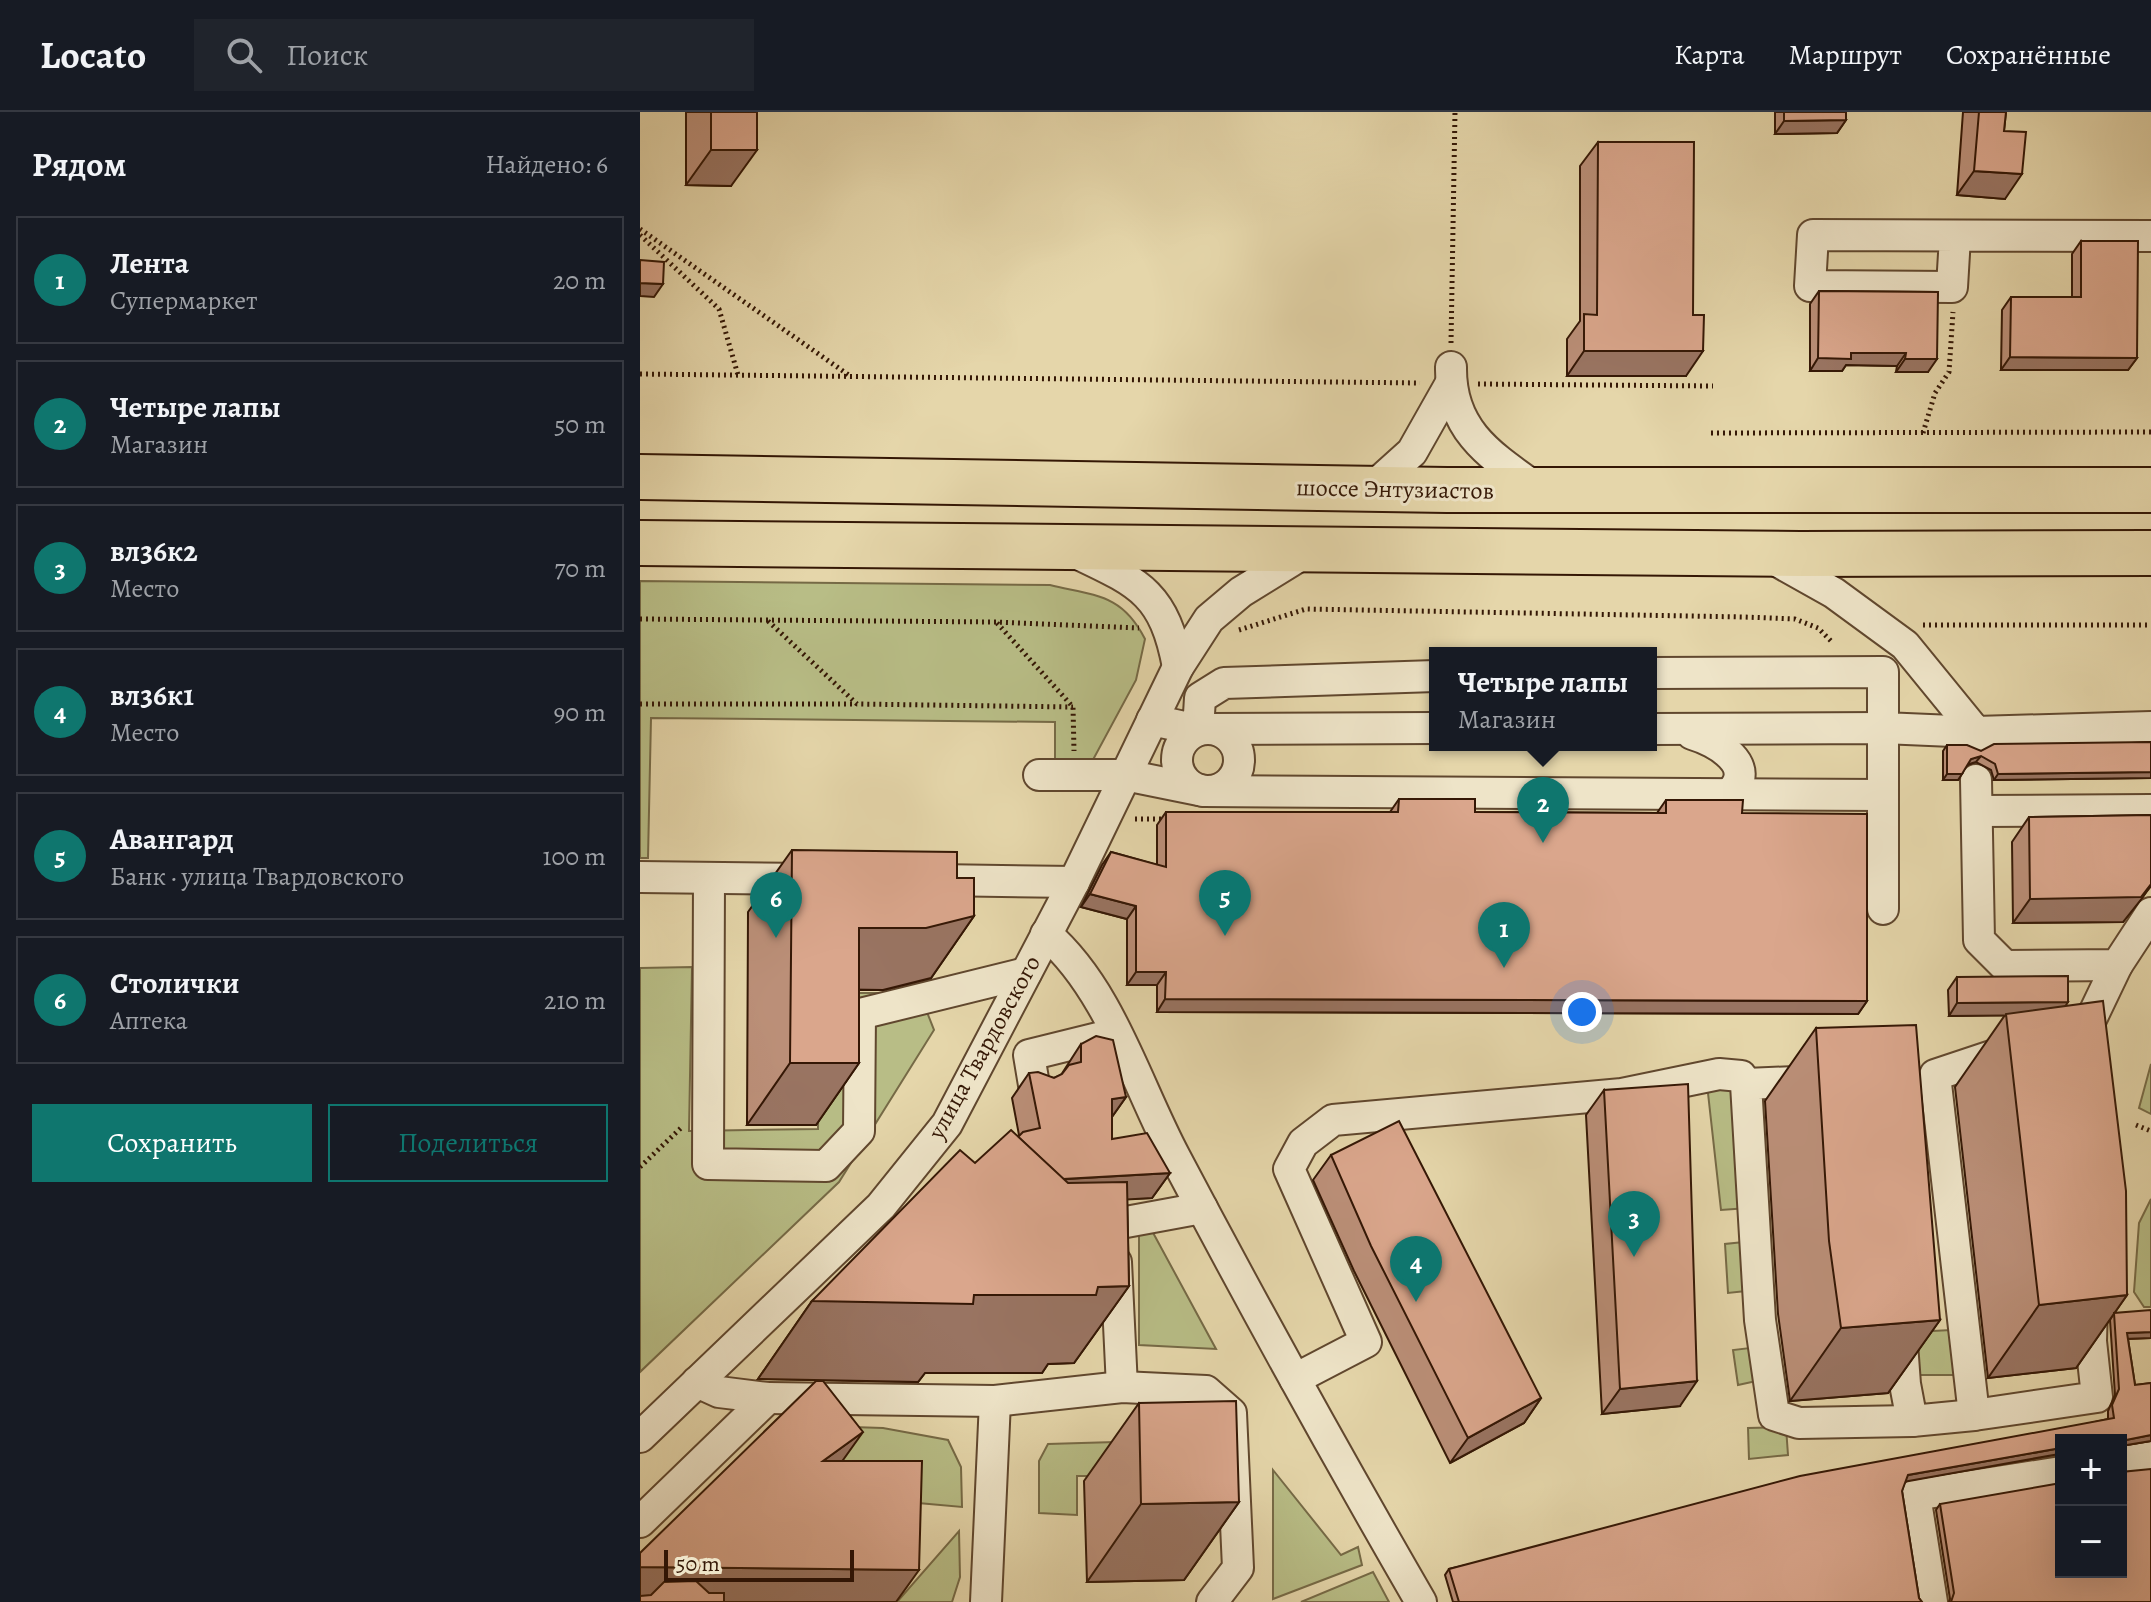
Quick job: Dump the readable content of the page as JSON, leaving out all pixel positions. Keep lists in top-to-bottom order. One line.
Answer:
{"streets":{"highway":["шоссе Энтузиастов"],"street":["улица Твардовского"]},"scale_bar":"50 m","page":{"header":"Locato","search":"Поиск","nav":["Карта","Маршрут","Сохранённые"],"heading":["Рядом","Найдено: 6"],"list":[{"mark":"1","name":"Лента","note":"Супермаркет","value":"20 m"},{"mark":"2","name":"Четыре лапы","note":"Магазин","value":"50 m"},{"mark":"3","name":"вл36к2","note":"Место","value":"70 m"},{"mark":"4","name":"вл36к1","note":"Место","value":"90 m"},{"mark":"5","name":"Авангард","note":"Банк · улица Твардовского","value":"100 m"},{"mark":"6","name":"Столички","note":"Аптека","value":"210 m"}],"popup":["Четыре лапы","Магазин"],"pins":["2","5","6","1","3","4"],"buttons":["Сохранить","Поделиться"],"map_buttons":["+","−"],"scale":"50 m"}}
